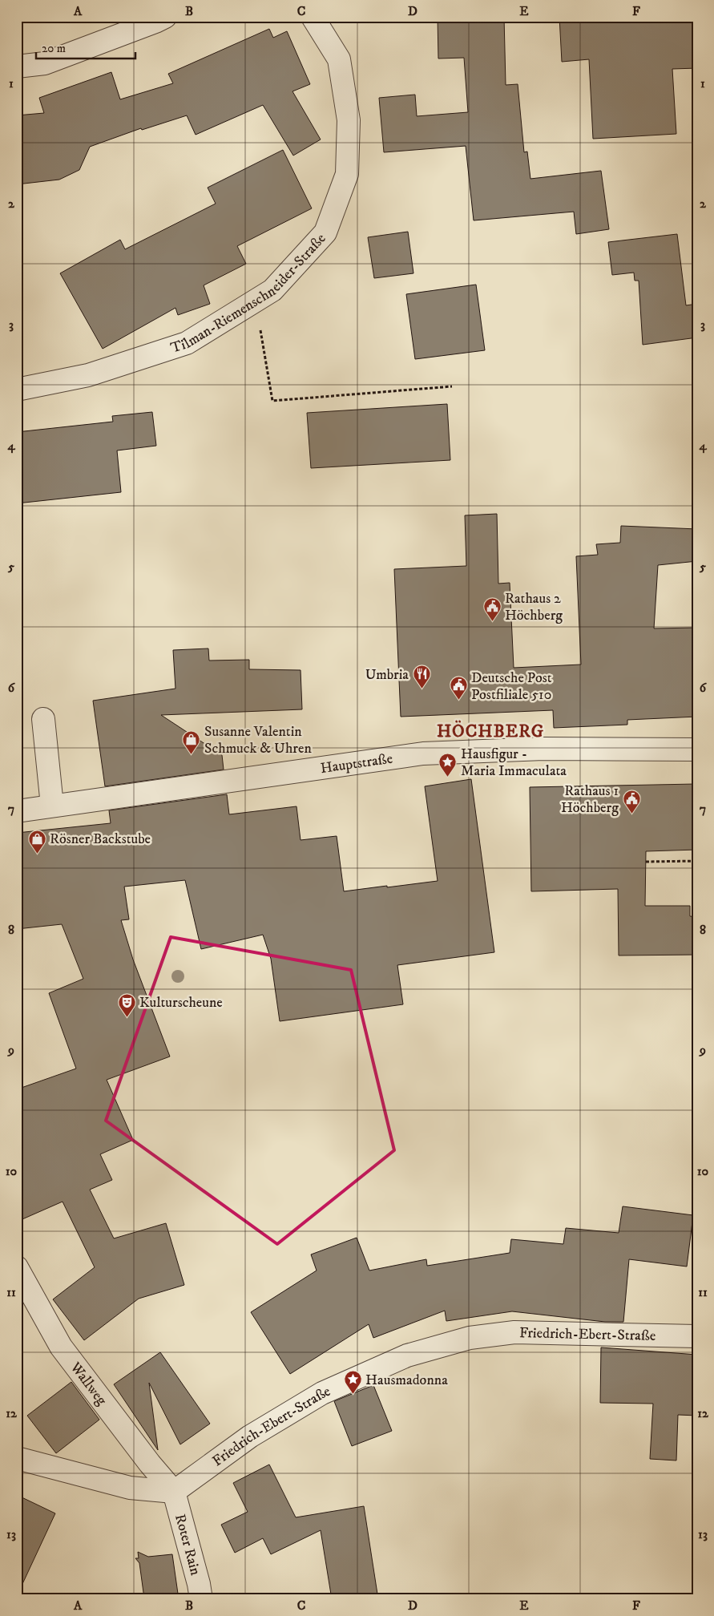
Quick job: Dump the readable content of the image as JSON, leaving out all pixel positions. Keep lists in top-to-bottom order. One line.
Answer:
{"streets":{"street":["Tilman-Riemenschneider-Straße","Hauptstraße","Friedrich-Ebert-Straße","Wallweg","Roter Rain"]},"crossings":[["Friedrich-Ebert-Straße","Wallweg"],["Friedrich-Ebert-Straße","Roter Rain"],["Wallweg","Roter Rain"]],"districts":["HÖCHBERG"],"places":{"public building":["Rathaus 2 Höchberg","Deutsche Post Postfiliale 510","Rathaus 1 Höchberg"],"restaurant":["Umbria"],"shop":["Susanne Valentin Schmuck & Uhren","Rösner Backstube"],"place":["Hausfigur - Maria Immaculata","Hausmadonna"],"theatre":["Kulturscheune"]},"scale_bar":"20 m","grid":{"columns":["A","B","C","D","E","F"],"rows":["1","2","3","4","5","6","7","8","9","10","11","12","13"]}}
